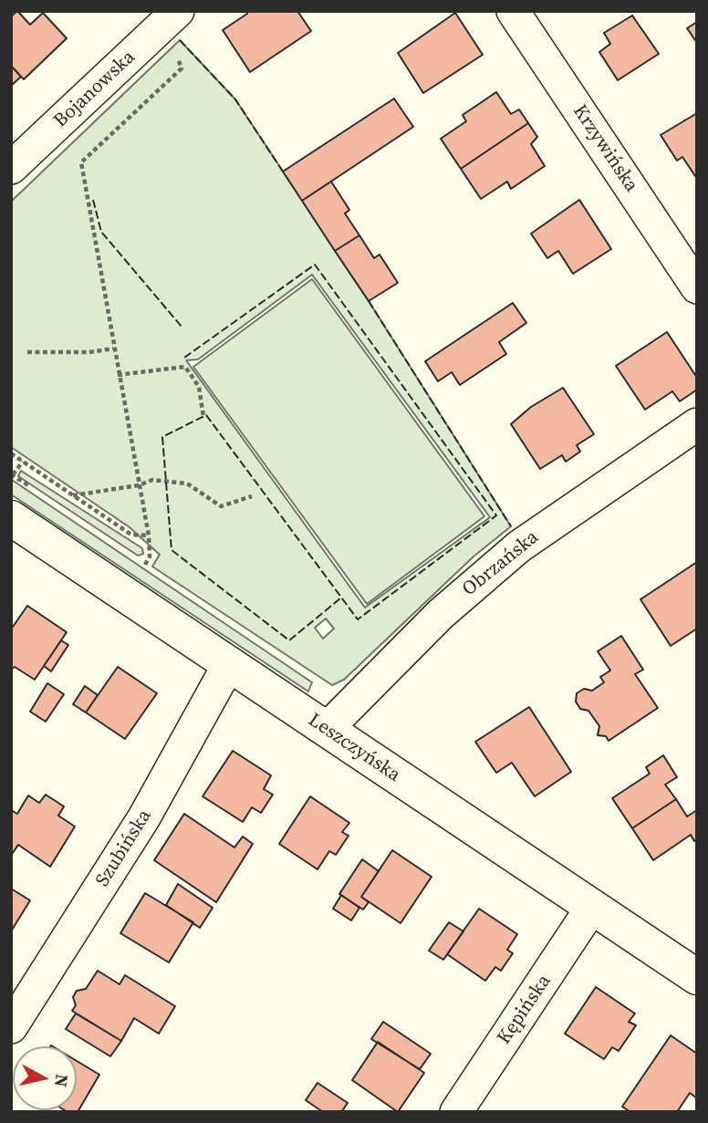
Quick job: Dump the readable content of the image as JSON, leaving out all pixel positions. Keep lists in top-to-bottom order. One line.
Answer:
{"streets":{"street":["Bojanowska","Krzywińska","Obrzańska","Leszczyńska","Szubińska","Kępińska"]},"crossings":[["Obrzańska","Leszczyńska"],["Leszczyńska","Szubińska"],["Leszczyńska","Kępińska"]],"north":"right"}
